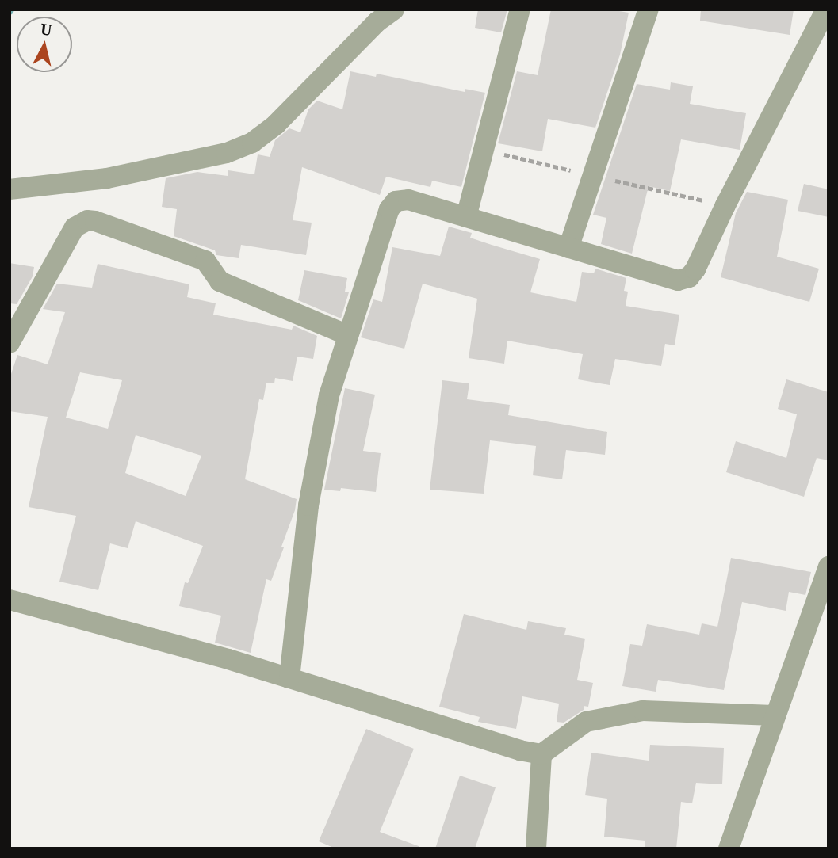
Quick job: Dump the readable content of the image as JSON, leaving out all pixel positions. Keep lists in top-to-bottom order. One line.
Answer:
{"north":"top"}
